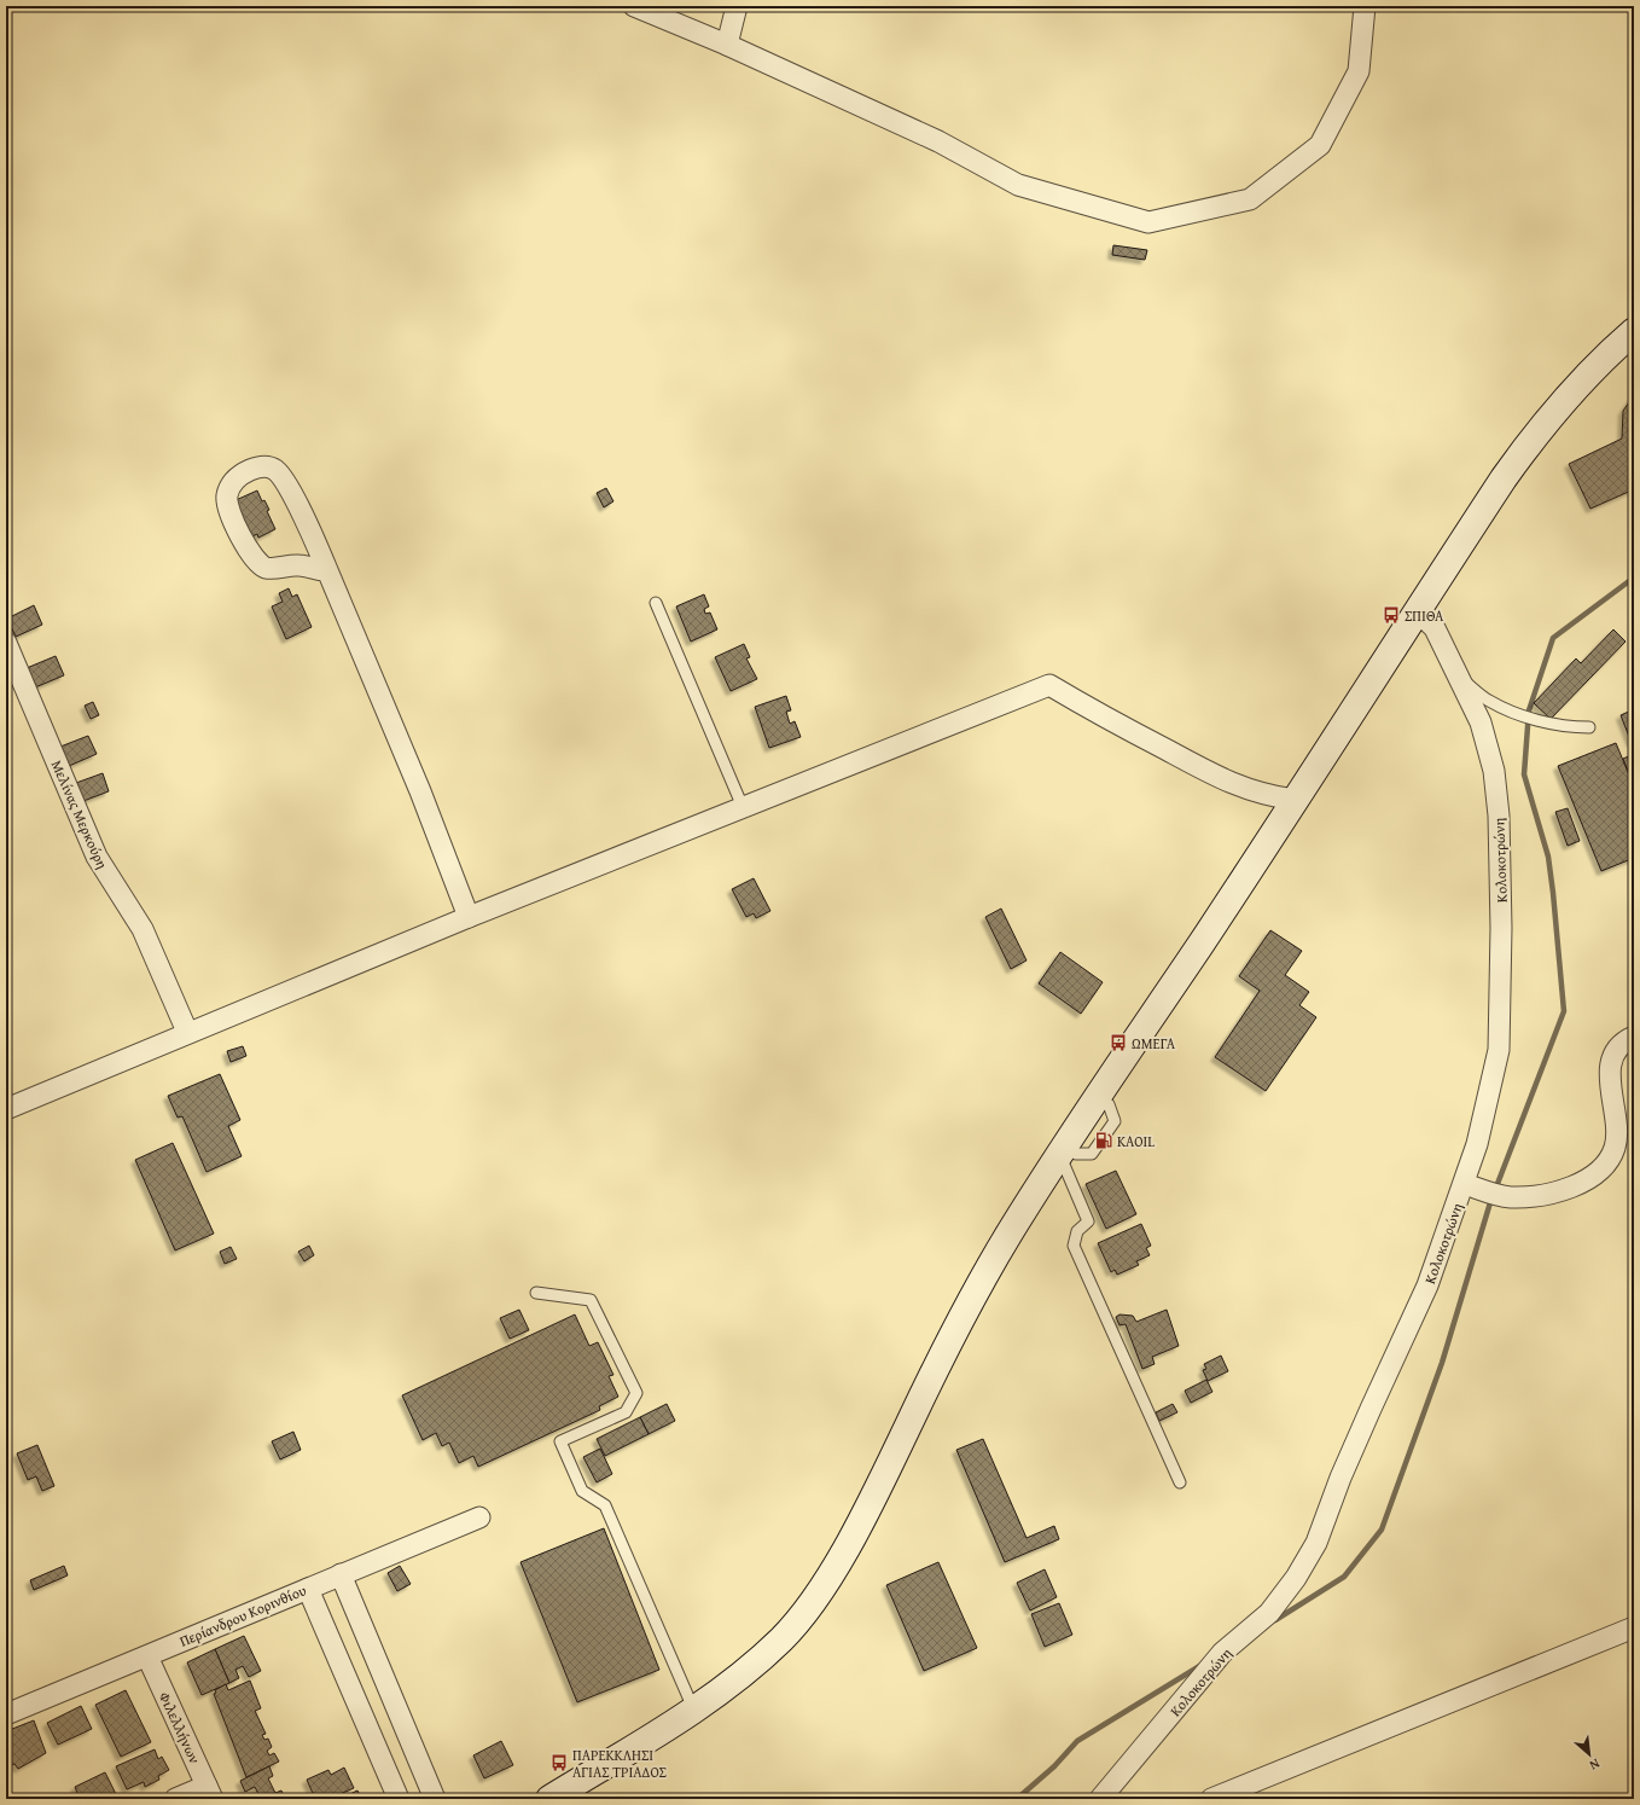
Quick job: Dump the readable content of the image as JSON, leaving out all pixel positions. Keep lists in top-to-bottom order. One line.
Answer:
{"streets":{"street":["Μελίνας Μερκούρη","Κολοκοτρώνη","Περίανδρου Κορινθίου","Φιλελλήνων"]},"crossings":[["Περίανδρου Κορινθίου","Φιλελλήνων"]],"places":{"bus stop":["ΣΠΙΘΑ","ΩΜΕΓΑ","ΠΑΡΕΚΚΛΗΣΙ ΑΓΙΑΣ ΤΡΙΑΔΟΣ"],"fuel station":["KAOIL"]},"north":"bottom right"}
